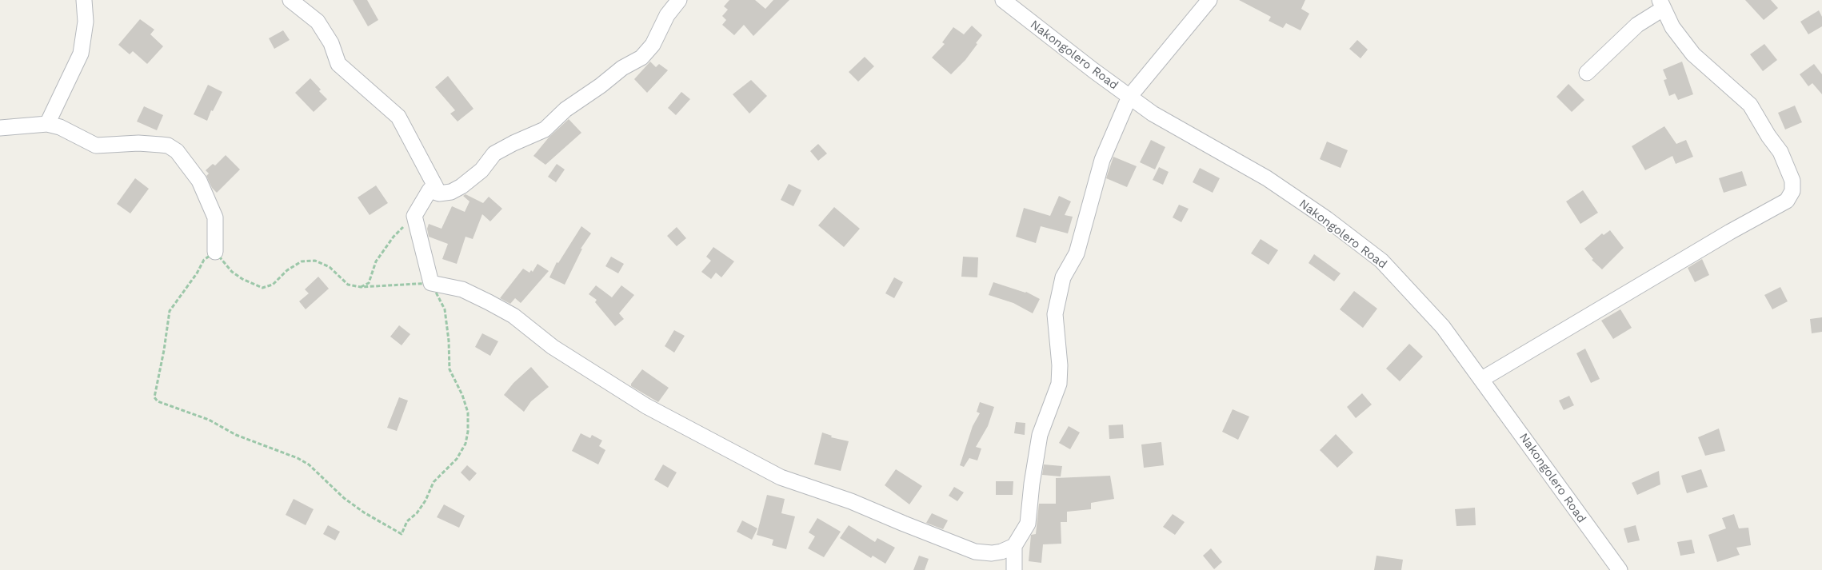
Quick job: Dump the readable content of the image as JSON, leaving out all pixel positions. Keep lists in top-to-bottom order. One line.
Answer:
{"streets":{"street":["Nakongolero Road"]}}
